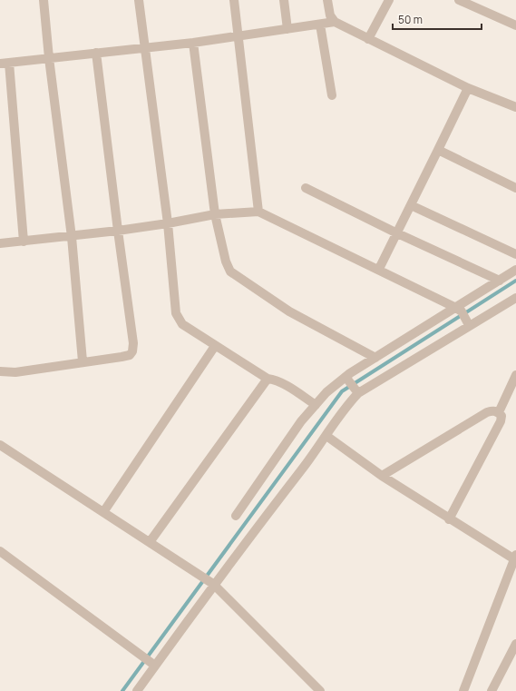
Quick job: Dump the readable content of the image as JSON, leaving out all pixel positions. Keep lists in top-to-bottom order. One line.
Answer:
{"scale_bar":"50 m"}
